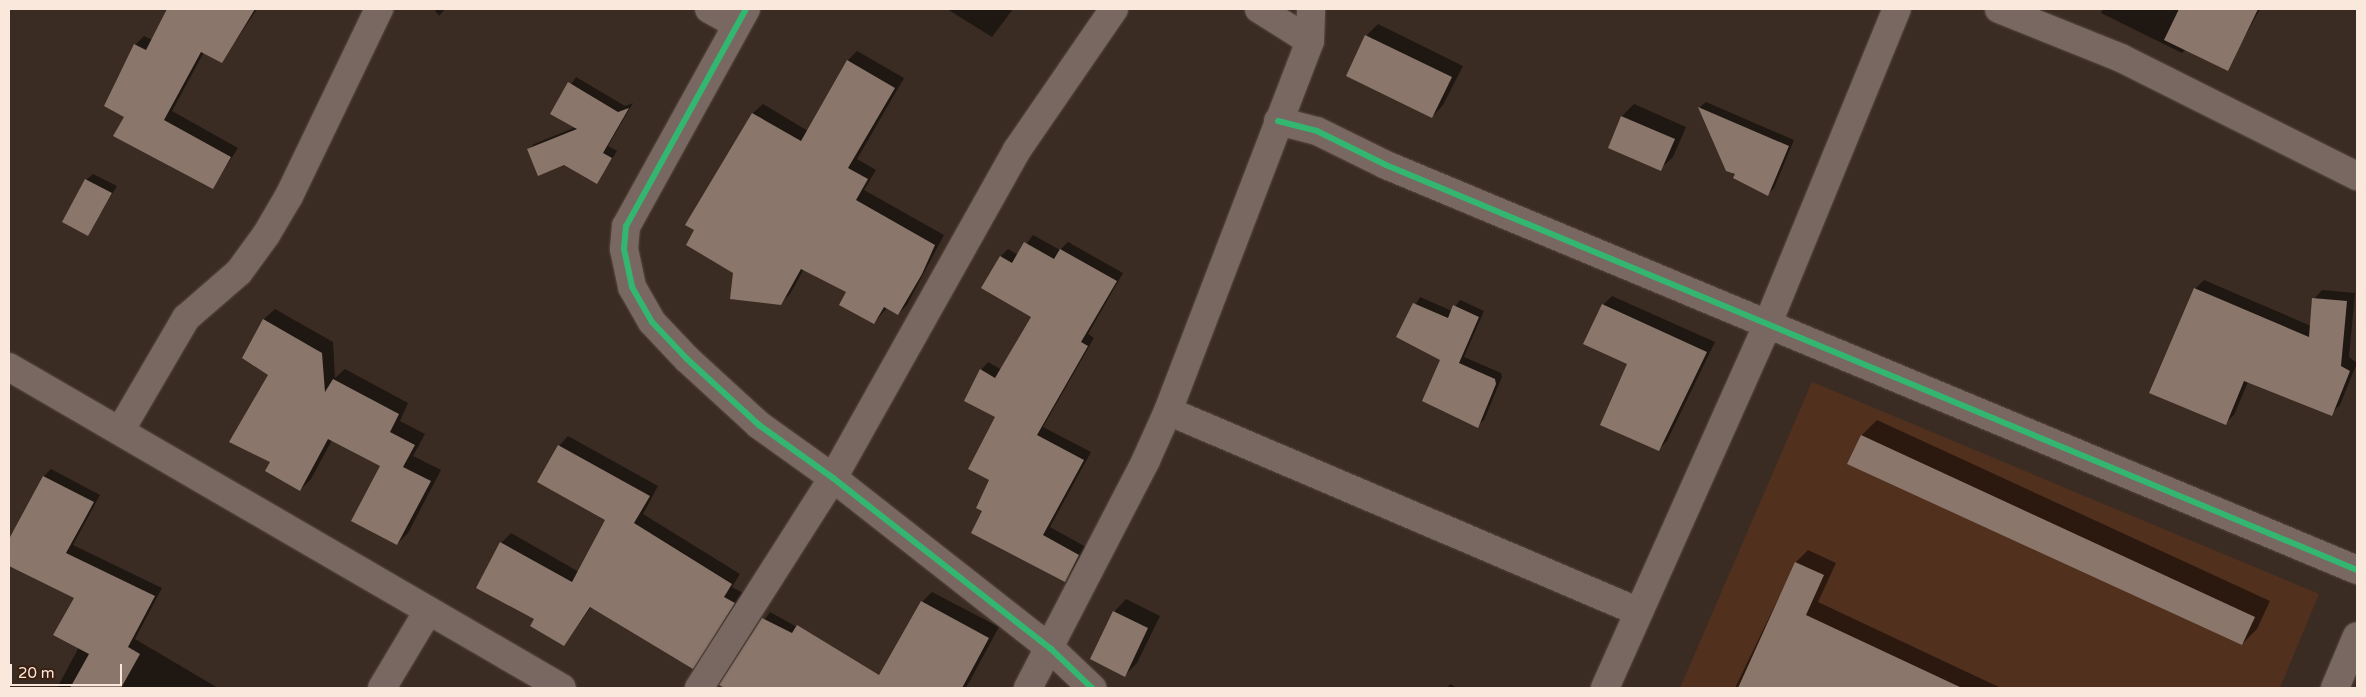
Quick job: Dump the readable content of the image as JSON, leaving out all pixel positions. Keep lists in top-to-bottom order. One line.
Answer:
{"scale_bar":"20 m"}
